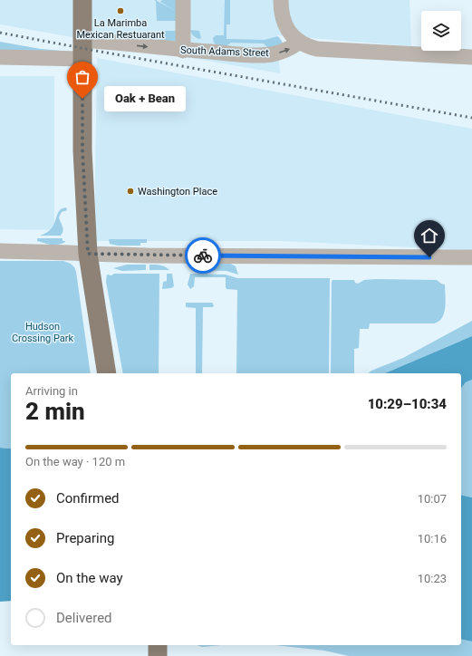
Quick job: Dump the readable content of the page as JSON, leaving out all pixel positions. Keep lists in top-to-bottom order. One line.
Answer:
{"streets":{"street":["South Adams Street"]},"one_way":["South Adams Street"],"parks":["Hudson Crossing Park"],"places":["La Marimba Mexican Restuarant","Oak + Bean","Washington Place"],"page":{"bubble":"Oak + Bean","heading":["2 min","Arriving in","10:29–10:34"],"bar":"On the way · 120 m","list":[["Confirmed","10:07"],["Preparing","10:16"],["On the way","10:23"],"Delivered"]}}
